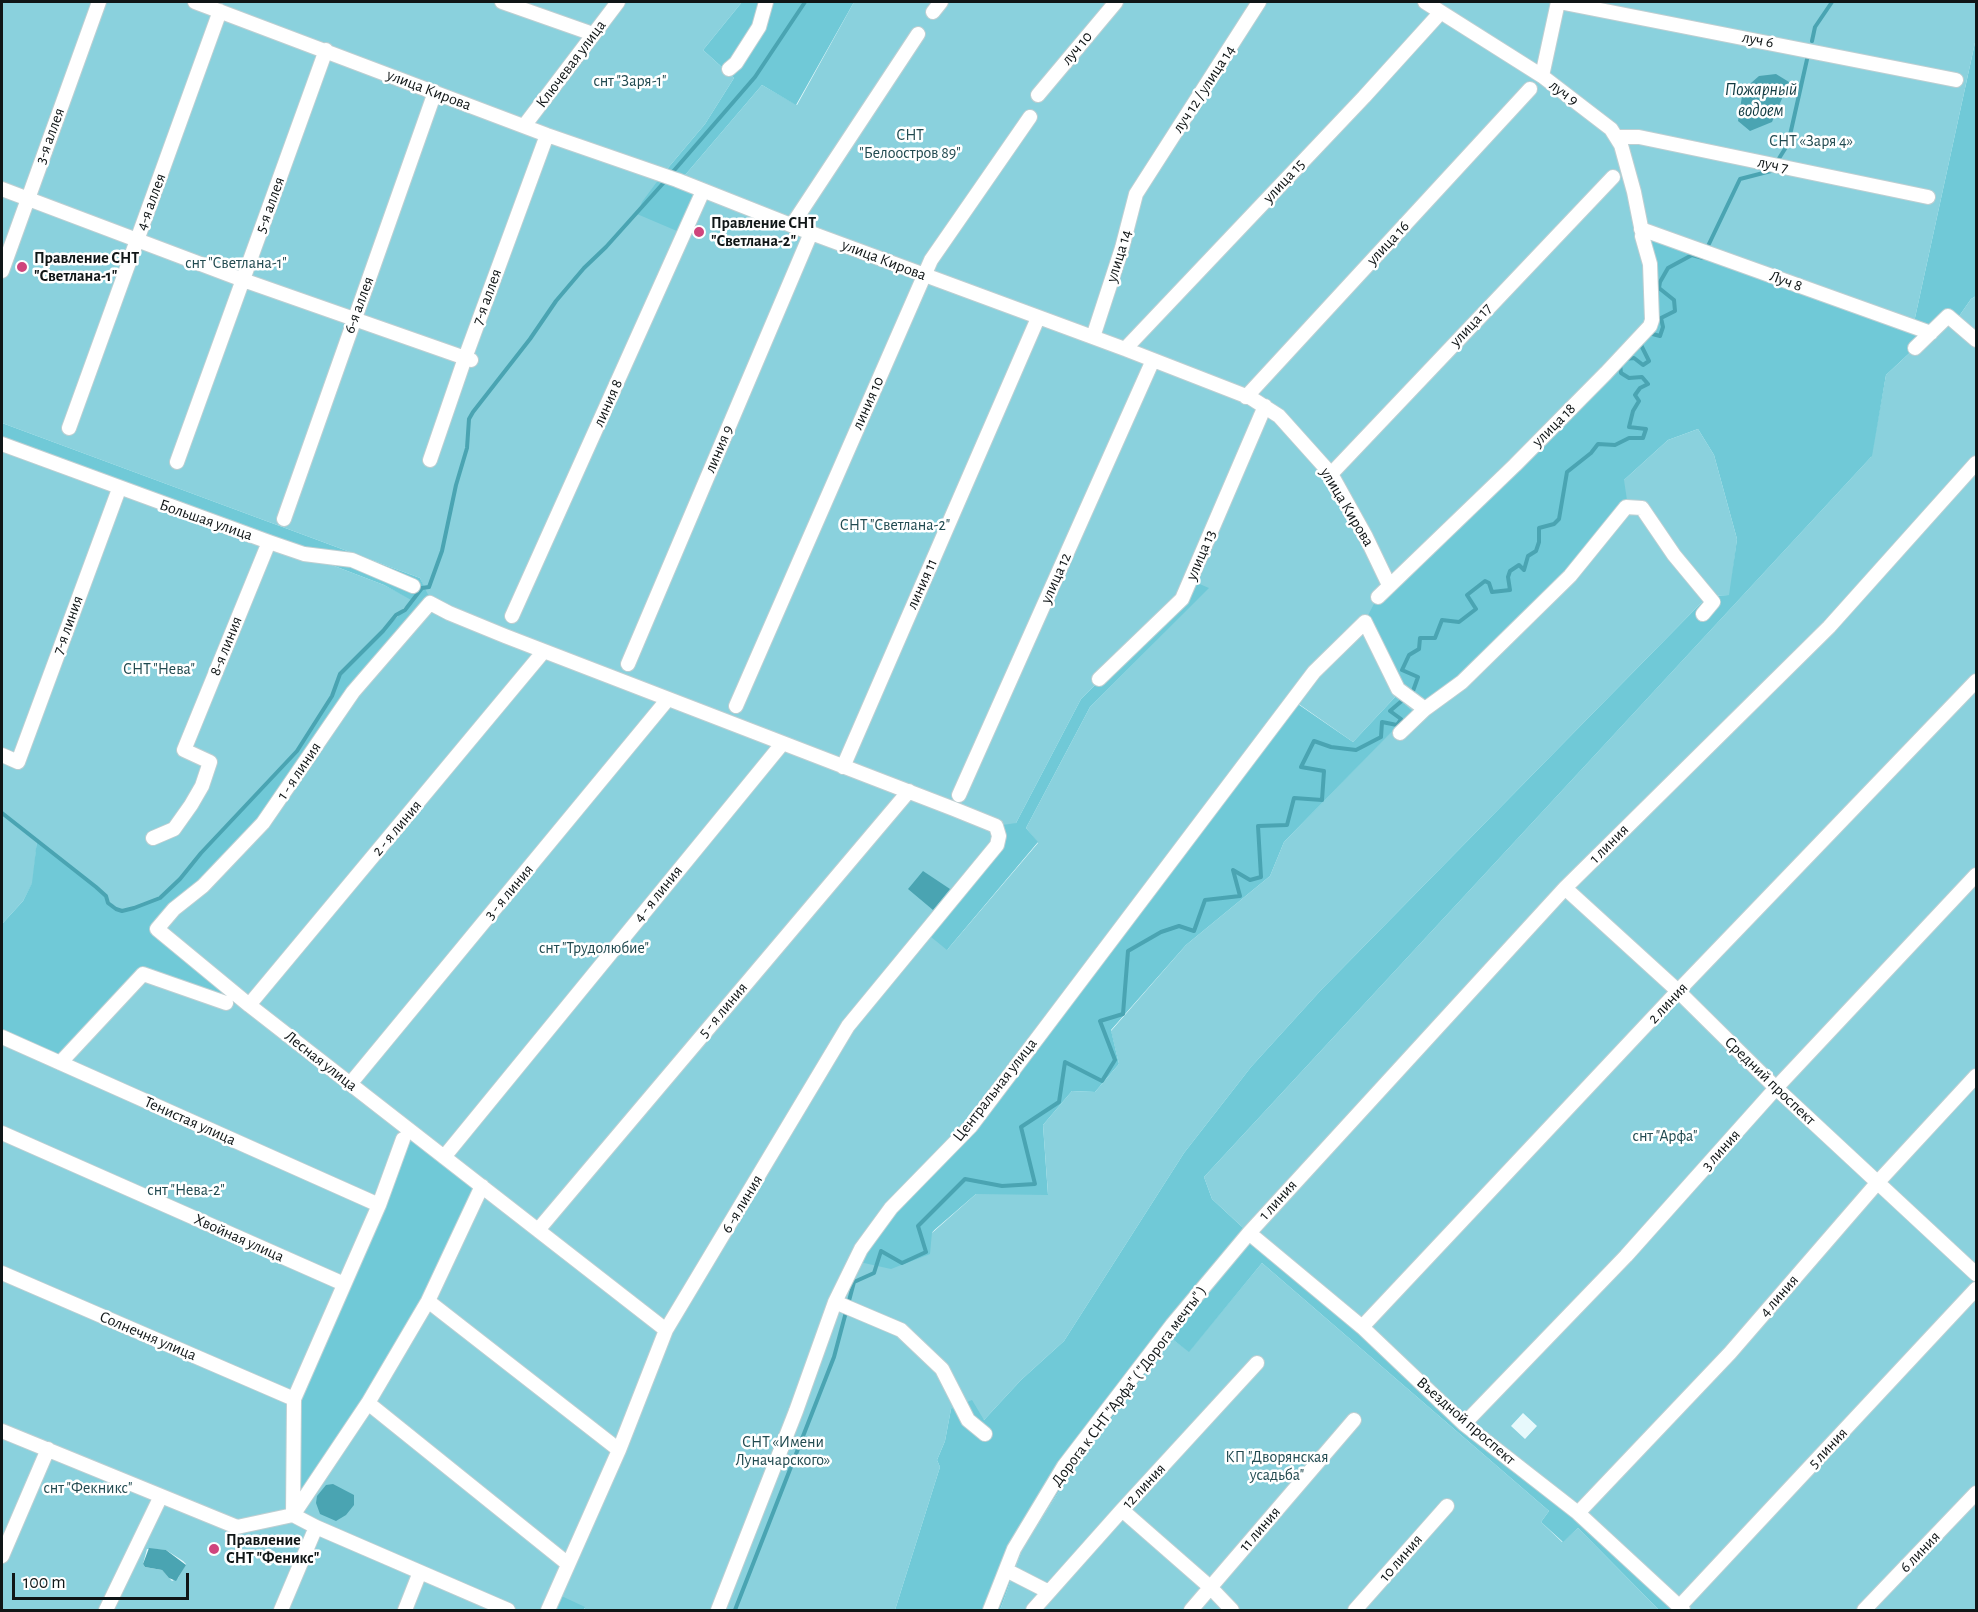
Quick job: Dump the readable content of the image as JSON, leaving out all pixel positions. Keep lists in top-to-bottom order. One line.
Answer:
{"streets":{"street":["луч 6","луч 10","Ключевая улица","луч 12 / улица 14","улица Кирова","луч 9","3-я аллея","луч 7","улица 15","4-я аллея","5-я аллея","улица 16","улица 14","Луч 8","7-я аллея","6-я аллея","улица 17","линия 8","линия 10","улица 18","линия 9","Большая улица","улица 13","улица 12","линия 11","7-я линия","8-я линия","1 - я линия","2 - я линия","1 линия","3 - я линия","4 - я линия","2 линия","5 - я линия","Лесная улица","Средний проспект","Центральная улица","Тенистая улица","3 линия","6 -я линия","Хвойная улица","4 линия","Солнечня улица","Дорога к СНТ \"Арфа\" ( \"Дорога мечты\" )","Въездной проспект","5 линия","12 линия","11 линия","6 линия","10 линия"]},"crossings":[["Ключевая улица","улица Кирова"],["луч 12 / улица 14","улица 14"],["улица Кирова","улица 15"],["улица Кирова","4-я аллея"],["улица Кирова","5-я аллея"],["улица Кирова","улица 16"],["улица Кирова","улица 14"],["улица Кирова","7-я аллея"],["улица Кирова","6-я аллея"],["улица Кирова","улица 17"],["улица Кирова","линия 8"],["улица Кирова","линия 10"],["улица Кирова","улица 18"],["улица Кирова","линия 9"],["улица Кирова","улица 13"],["улица Кирова","улица 12"],["улица Кирова","линия 11"],["луч 9","луч 7"],["луч 9","улица 15"],["Луч 8","улица 18"],["Большая улица","7-я линия"],["Большая улица","8-я линия"],["1 - я линия","2 - я линия"],["1 - я линия","Лесная улица"],["2 - я линия","Лесная улица"],["1 линия","Средний проспект"],["1 линия","Дорога к СНТ \"Арфа\" ( \"Дорога мечты\" )"],["1 линия","Въездной проспект"],["3 - я линия","Лесная улица"],["4 - я линия","Лесная улица"],["2 линия","Средний проспект"],["2 линия","Въездной проспект"],["5 - я линия","Лесная улица"],["5 - я линия","6 -я линия"],["Лесная улица","Тенистая улица"],["Лесная улица","6 -я линия"],["Средний проспект","3 линия"],["Средний проспект","4 линия"],["3 линия","Въездной проспект"],["4 линия","Въездной проспект"],["Дорога к СНТ \"Арфа\" ( \"Дорога мечты\" )","Въездной проспект"],["Въездной проспект","5 линия"]],"water":["Пожарный водоем"],"parks":["снт \"Заря-1\"","СНТ \"Белоостров 89\"","СНТ «Заря 4»","снт \"Светлана-1\"","СНТ \"Светлана-2\"","СНТ \"Нева\"","снт \"Трудолюбие\"","снт \"Арфа\"","снт \"Нева-2\"","СНТ «Имени Луначарского»","КП \"Дворянская усадьба\"","снт \"Фекникс\""],"places":["Правление СНТ \"Светлана-2\"","Правление СНТ \"Светлана-1\"","Правление СНТ \"Феникс\""],"scale_bar":"100 m"}
